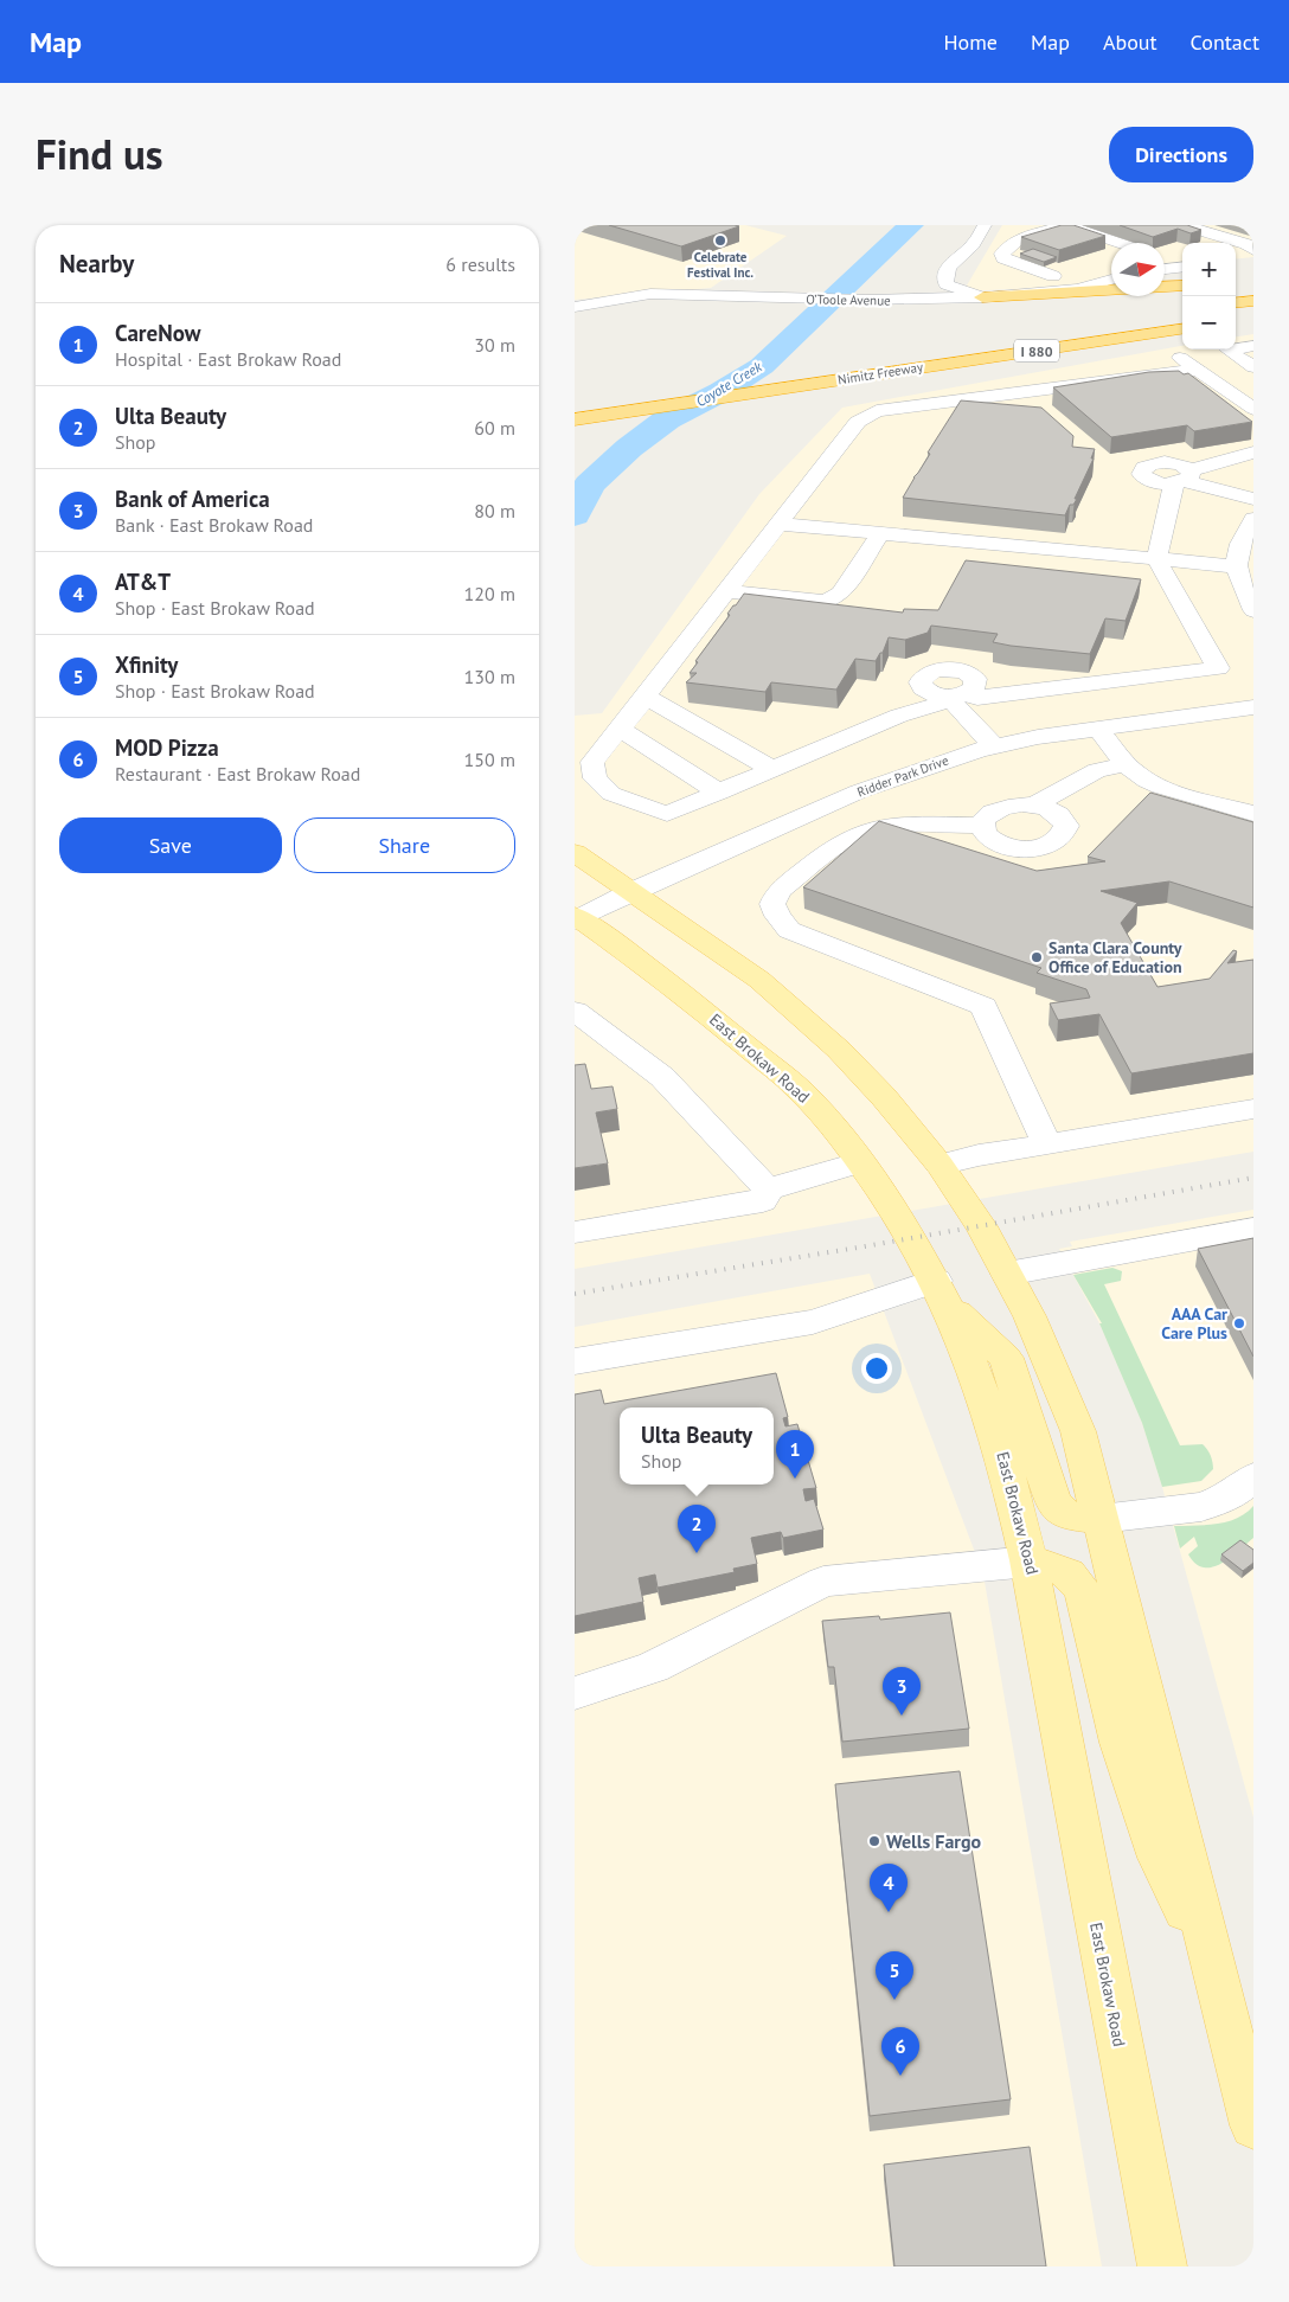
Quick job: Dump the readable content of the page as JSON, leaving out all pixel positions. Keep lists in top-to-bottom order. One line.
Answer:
{"streets":{"highway":["I 880","Nimitz Freeway"],"main road":["East Brokaw Road"],"street":["O’Toole Avenue","Ridder Park Drive"]},"crossings":[["Ridder Park Drive","East Brokaw Road"]],"water":["Coyote Creek"],"places":["Celebrate Festival Inc.","Santa Clara County Office of Education","AAA Car Care Plus","Wells Fargo"],"north":"right","page":{"header":"Map","nav":["Home","Map","About","Contact"],"title":"Find us","buttons":["Directions",["Save","Share"]],"heading":["Nearby","6 results"],"map_buttons":["+","−"],"list":[{"mark":"1","name":"CareNow","note":"Hospital · East Brokaw Road","value":"30 m"},{"mark":"2","name":"Ulta Beauty","note":"Shop","value":"60 m"},{"mark":"3","name":"Bank of America","note":"Bank · East Brokaw Road","value":"80 m"},{"mark":"4","name":"AT&T","note":"Shop · East Brokaw Road","value":"120 m"},{"mark":"5","name":"Xfinity","note":"Shop · East Brokaw Road","value":"130 m"},{"mark":"6","name":"MOD Pizza","note":"Restaurant · East Brokaw Road","value":"150 m"}],"popup":["Ulta Beauty","Shop"],"pins":["1","2","3","4","5","6"]}}
